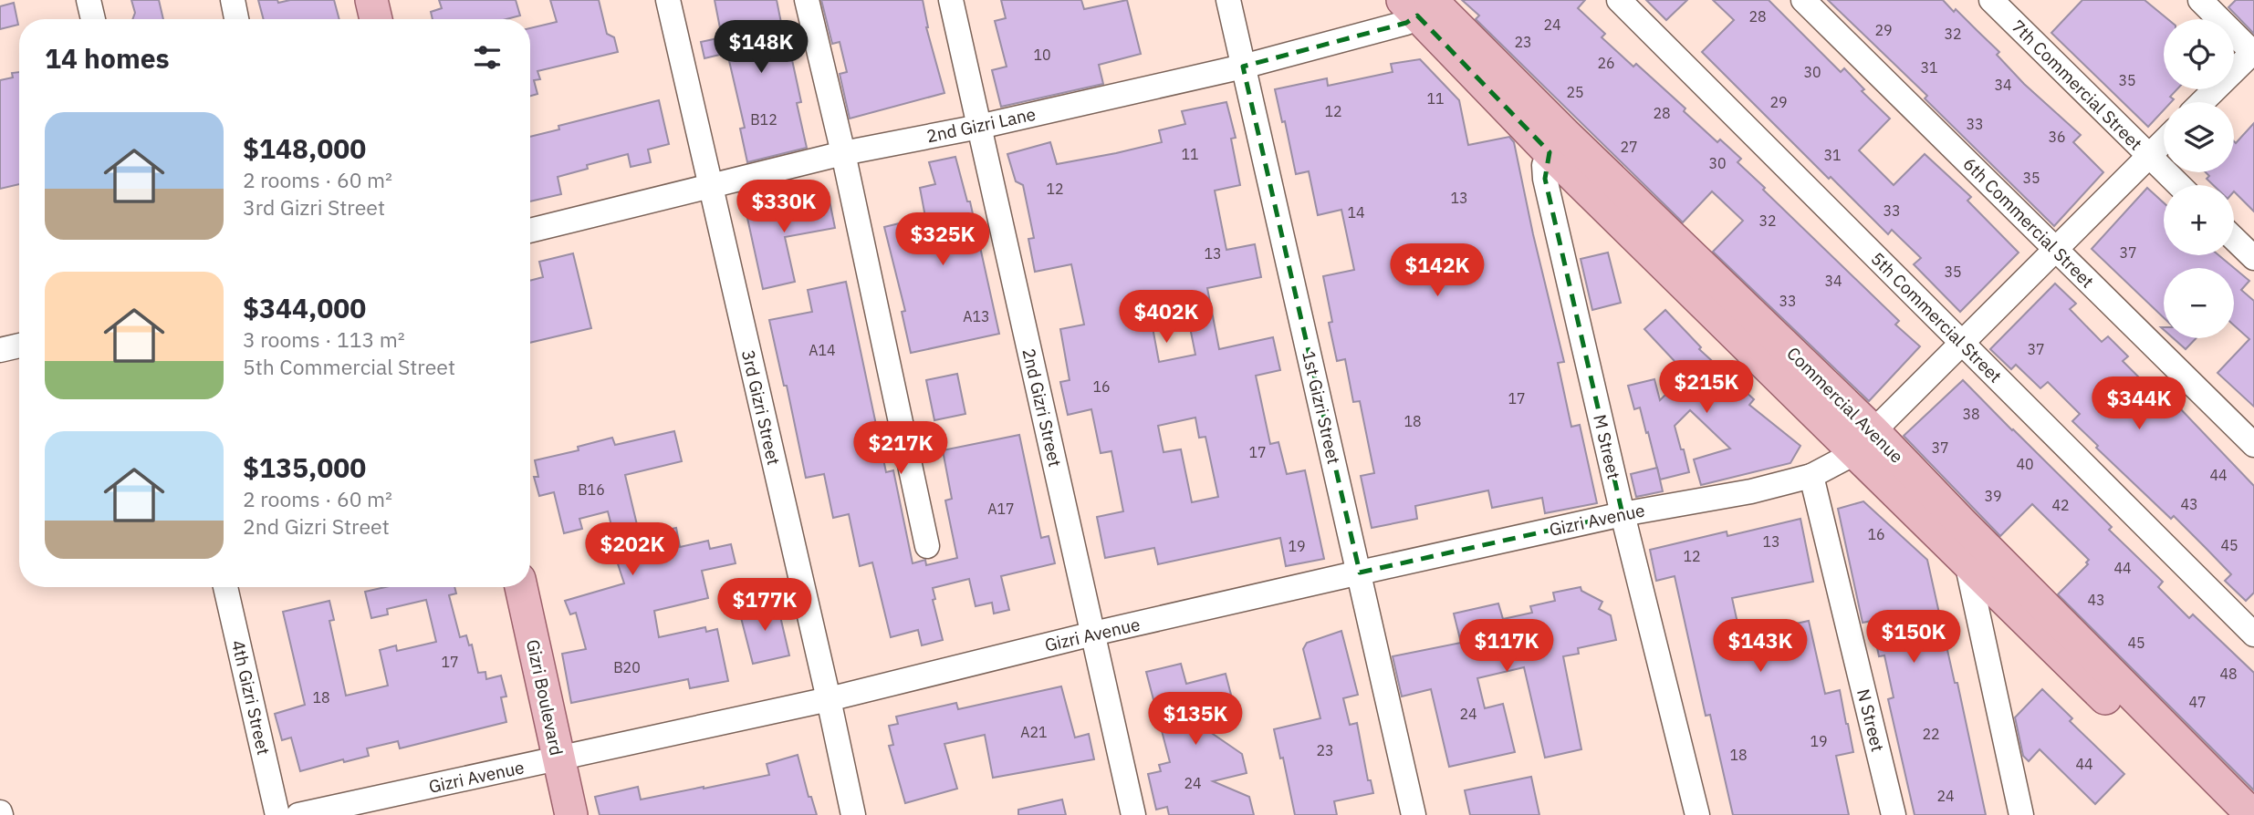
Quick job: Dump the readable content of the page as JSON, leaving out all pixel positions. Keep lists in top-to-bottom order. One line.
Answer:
{"streets":{"main road":["Commercial Avenue","Gizri Boulevard"],"street":["7th Commercial Street","2nd Gizri Lane","6th Commercial Street","5th Commercial Street","3rd Gizri Street","2nd Gizri Street","1st Gizri Street","M Street","Gizri Avenue","4th Gizri Street","N Street"]},"crossings":[["7th Commercial Street","Gizri Avenue"],["2nd Gizri Lane","Commercial Avenue"],["2nd Gizri Lane","3rd Gizri Street"],["2nd Gizri Lane","2nd Gizri Street"],["2nd Gizri Lane","1st Gizri Street"],["6th Commercial Street","Gizri Avenue"],["5th Commercial Street","Gizri Avenue"],["Commercial Avenue","M Street"],["Commercial Avenue","Gizri Avenue"],["3rd Gizri Street","Gizri Avenue"],["2nd Gizri Street","Gizri Avenue"],["1st Gizri Street","Gizri Avenue"],["M Street","Gizri Avenue"],["Gizri Avenue","Gizri Boulevard"],["Gizri Avenue","N Street"]],"house_numbers":["28","24","29","32","23","10","26","31","30","35","34","25","11","29","12","28","B12","33","36","27","11","31","30","35","12","13","33","14","32","37","13","35","34","33","A13","37","A14","16","17","38","18","37","17","40","44","B16","39","43","42","A17","16","13","45","19","12","44","43","45","17","B20","48","18","47","24","A21","22","19","23","18","44","24","24"],"page":{"map_buttons":["+","−"],"heading":"14 homes","price":["$148K","$330K","$325K","$142K","$402K","$215K","$344K","$217K","$202K","$177K","$150K","$117K","$143K","$135K"],"list":[{"name":"$148,000","note":"2 rooms · 60 m² · 3rd Gizri Street"},{"name":"$344,000","note":"3 rooms · 113 m² · 5th Commercial Street"},{"name":"$135,000","note":"2 rooms · 60 m² · 2nd Gizri Street"}]}}
